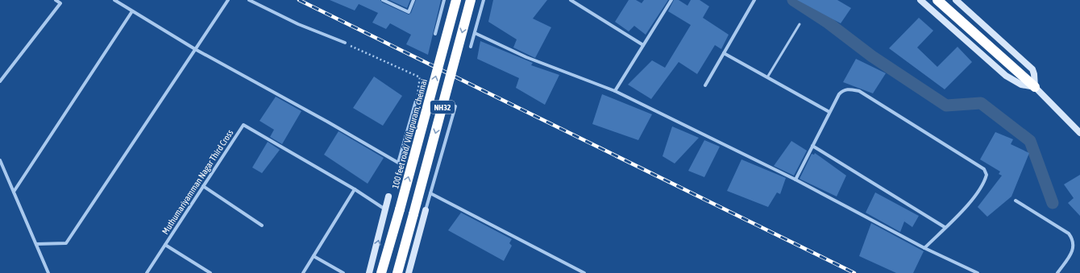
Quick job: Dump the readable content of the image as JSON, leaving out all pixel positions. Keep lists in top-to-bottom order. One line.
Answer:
{"streets":{"highway":["NH32","100 feet road/ Villupuram, chennai"],"street":["Muthumariyamman Nagar Third Cross"]}}
